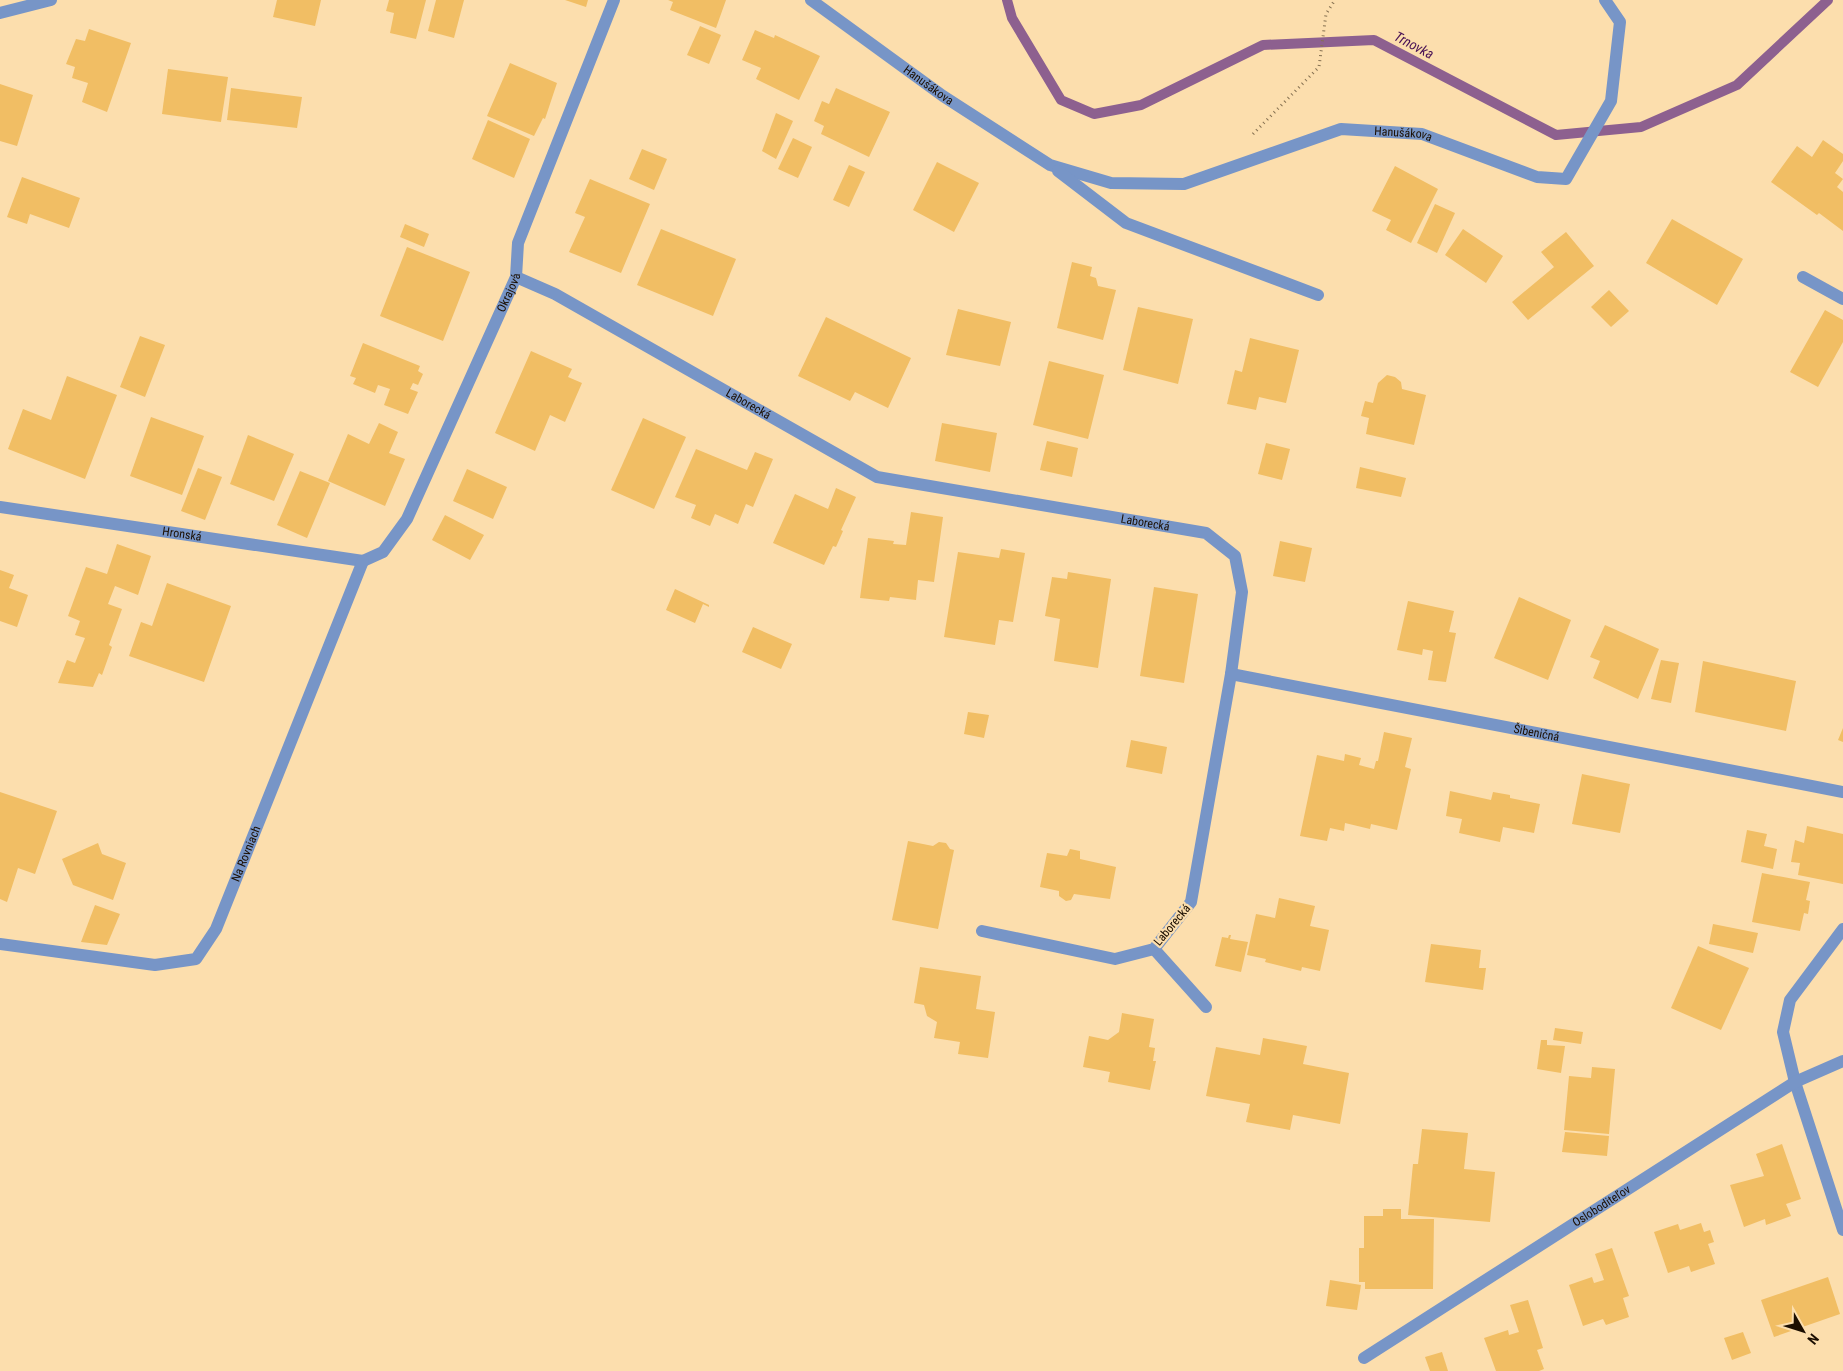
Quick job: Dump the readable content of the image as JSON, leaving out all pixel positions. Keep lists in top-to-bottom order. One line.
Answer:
{"streets":{"street":["Hanušákova","Okrajová","Laborecká","Hronská","Šibeničná","Na Rovniach","Osloboditeľov"]},"crossings":[["Okrajová","Laborecká"],["Okrajová","Hronská"],["Okrajová","Na Rovniach"],["Laborecká","Šibeničná"],["Hronská","Na Rovniach"]],"water":["Trnovka"],"north":"bottom right"}
